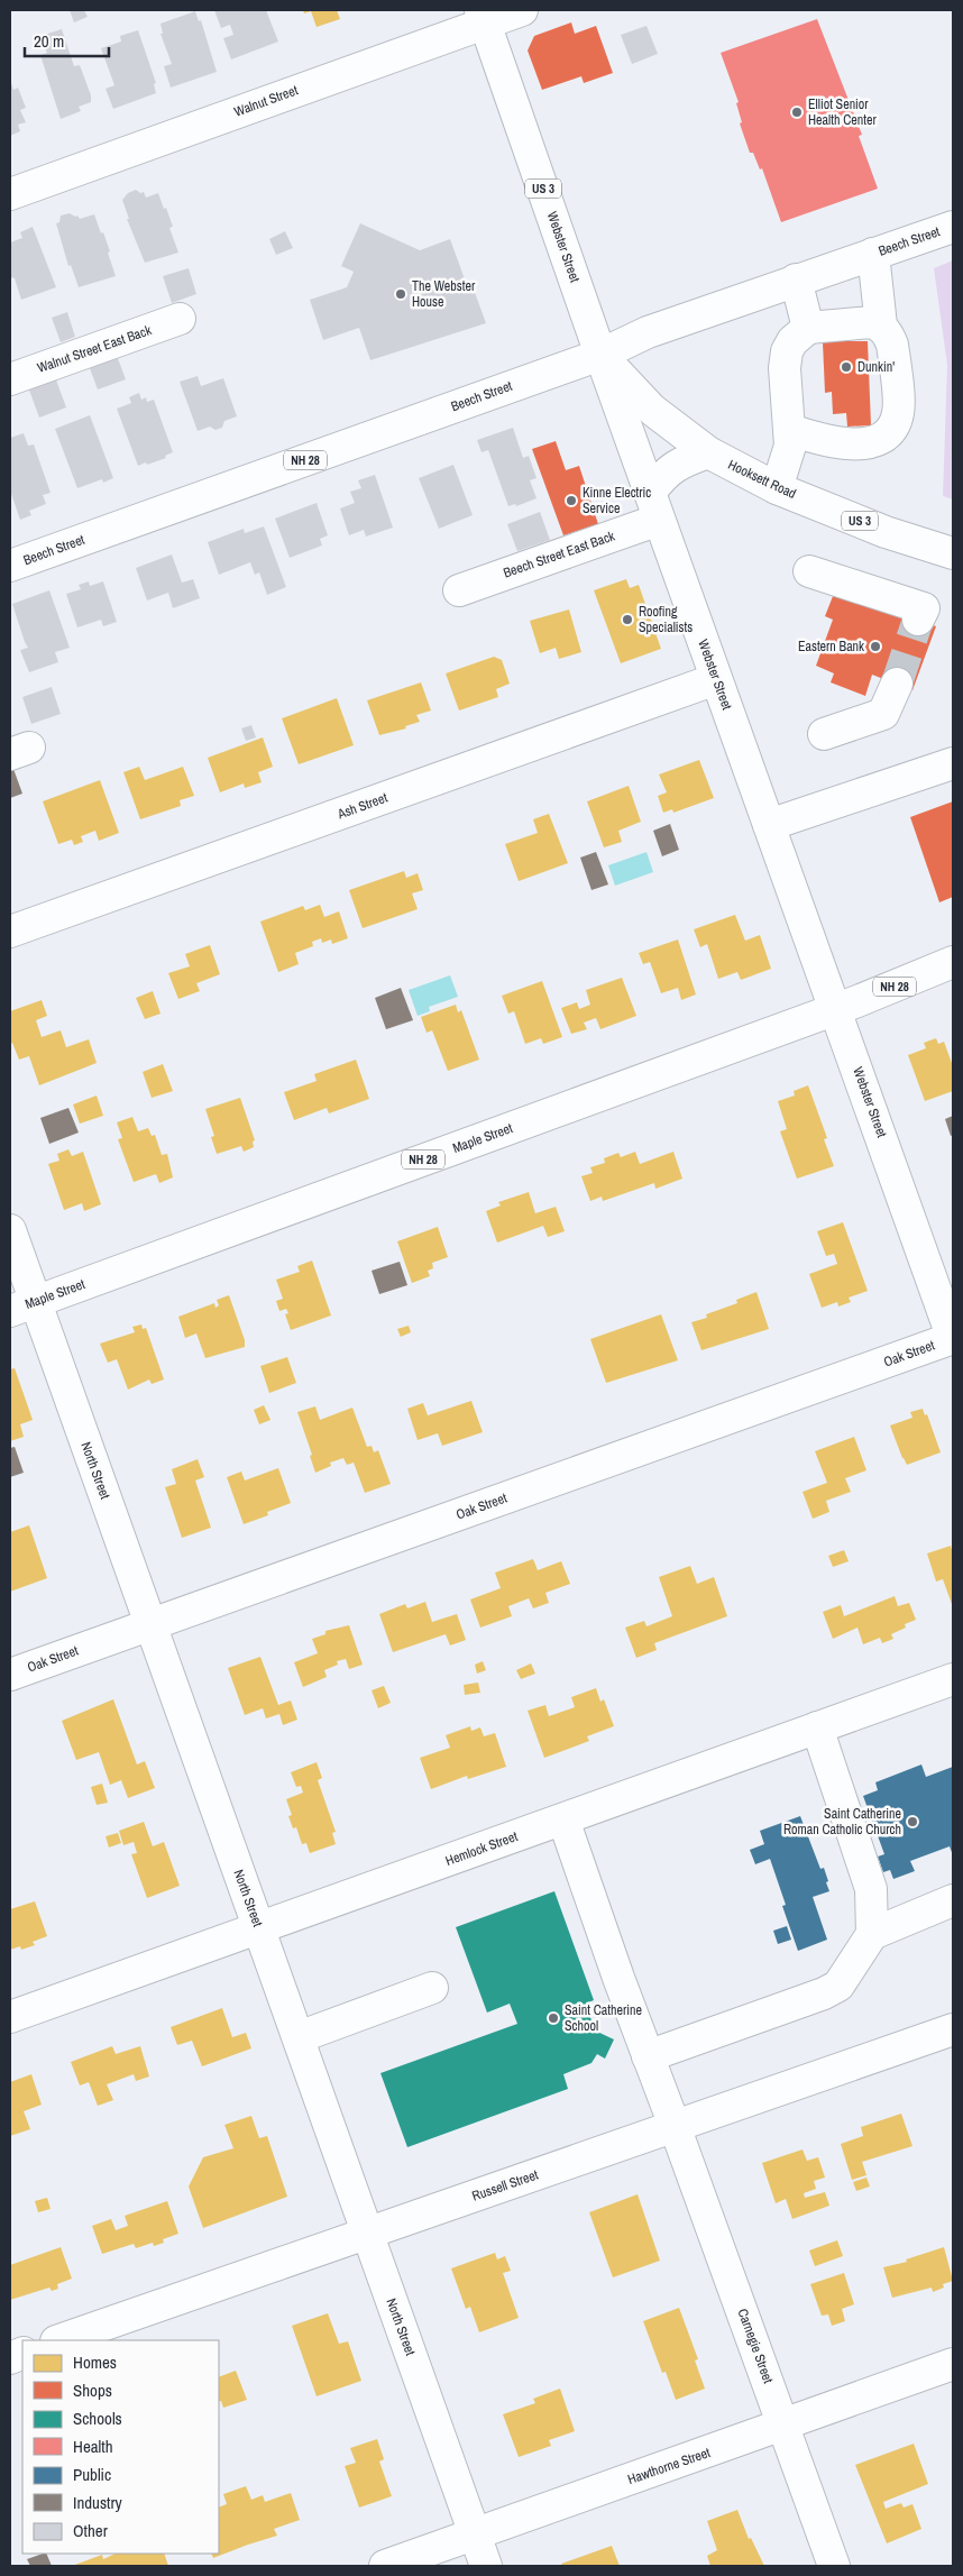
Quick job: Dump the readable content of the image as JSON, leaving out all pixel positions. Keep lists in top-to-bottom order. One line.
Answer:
{"streets":{"street":["Walnut Street","US 3","Beech Street","Webster Street","Walnut Street East Back","NH 28","Hooksett Road","Beech Street East Back","Ash Street","Maple Street","Oak Street","North Street","Hemlock Street","Russell Street","Carnegie Street","Hawthorne Street"]},"crossings":[["Walnut Street","Webster Street"],["Beech Street","Webster Street"],["Beech Street","Hooksett Road"],["Webster Street","Hooksett Road"],["Webster Street","Beech Street East Back"],["Webster Street","Ash Street"],["Webster Street","Maple Street"],["Webster Street","Oak Street"],["Maple Street","North Street"],["Oak Street","North Street"],["North Street","Hemlock Street"],["North Street","Russell Street"],["North Street","Hawthorne Street"],["Hemlock Street","Carnegie Street"],["Russell Street","Carnegie Street"],["Carnegie Street","Hawthorne Street"]],"places":["Elliot Senior Health Center","The Webster House","Dunkin'","Kinne Electric Service","Roofing Specialists","Eastern Bank","Saint Catherine Roman Catholic Church","Saint Catherine School"],"legend":["Homes","Shops","Schools","Health","Public","Industry","Other"],"scale_bar":"20 m"}
